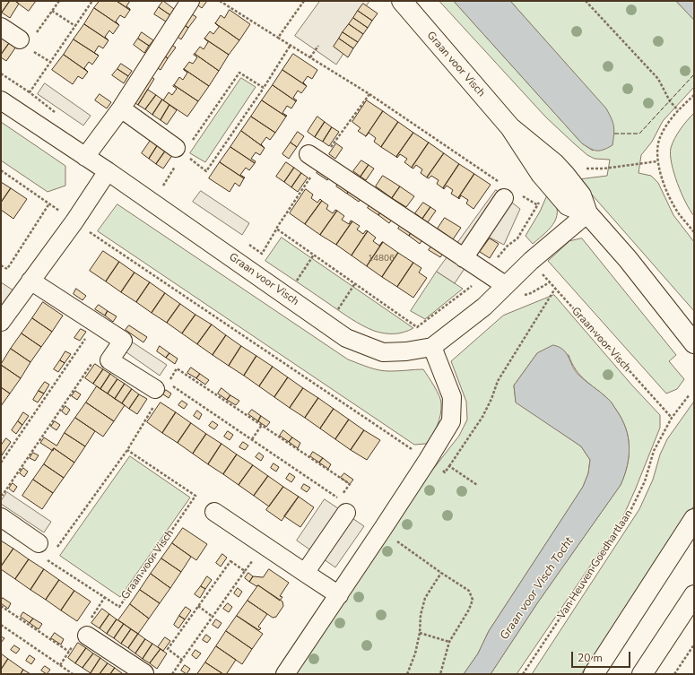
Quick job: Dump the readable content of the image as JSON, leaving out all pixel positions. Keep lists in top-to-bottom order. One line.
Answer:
{"streets":{"street":["Graan voor Visch"],"path":["Van Heuven Goedhartlaan"]},"crossings":[["Graan voor Visch","Van Heuven Goedhartlaan"]],"water":["Graan voor Visch Tocht"],"house_numbers":["14806"],"scale_bar":"20 m"}
